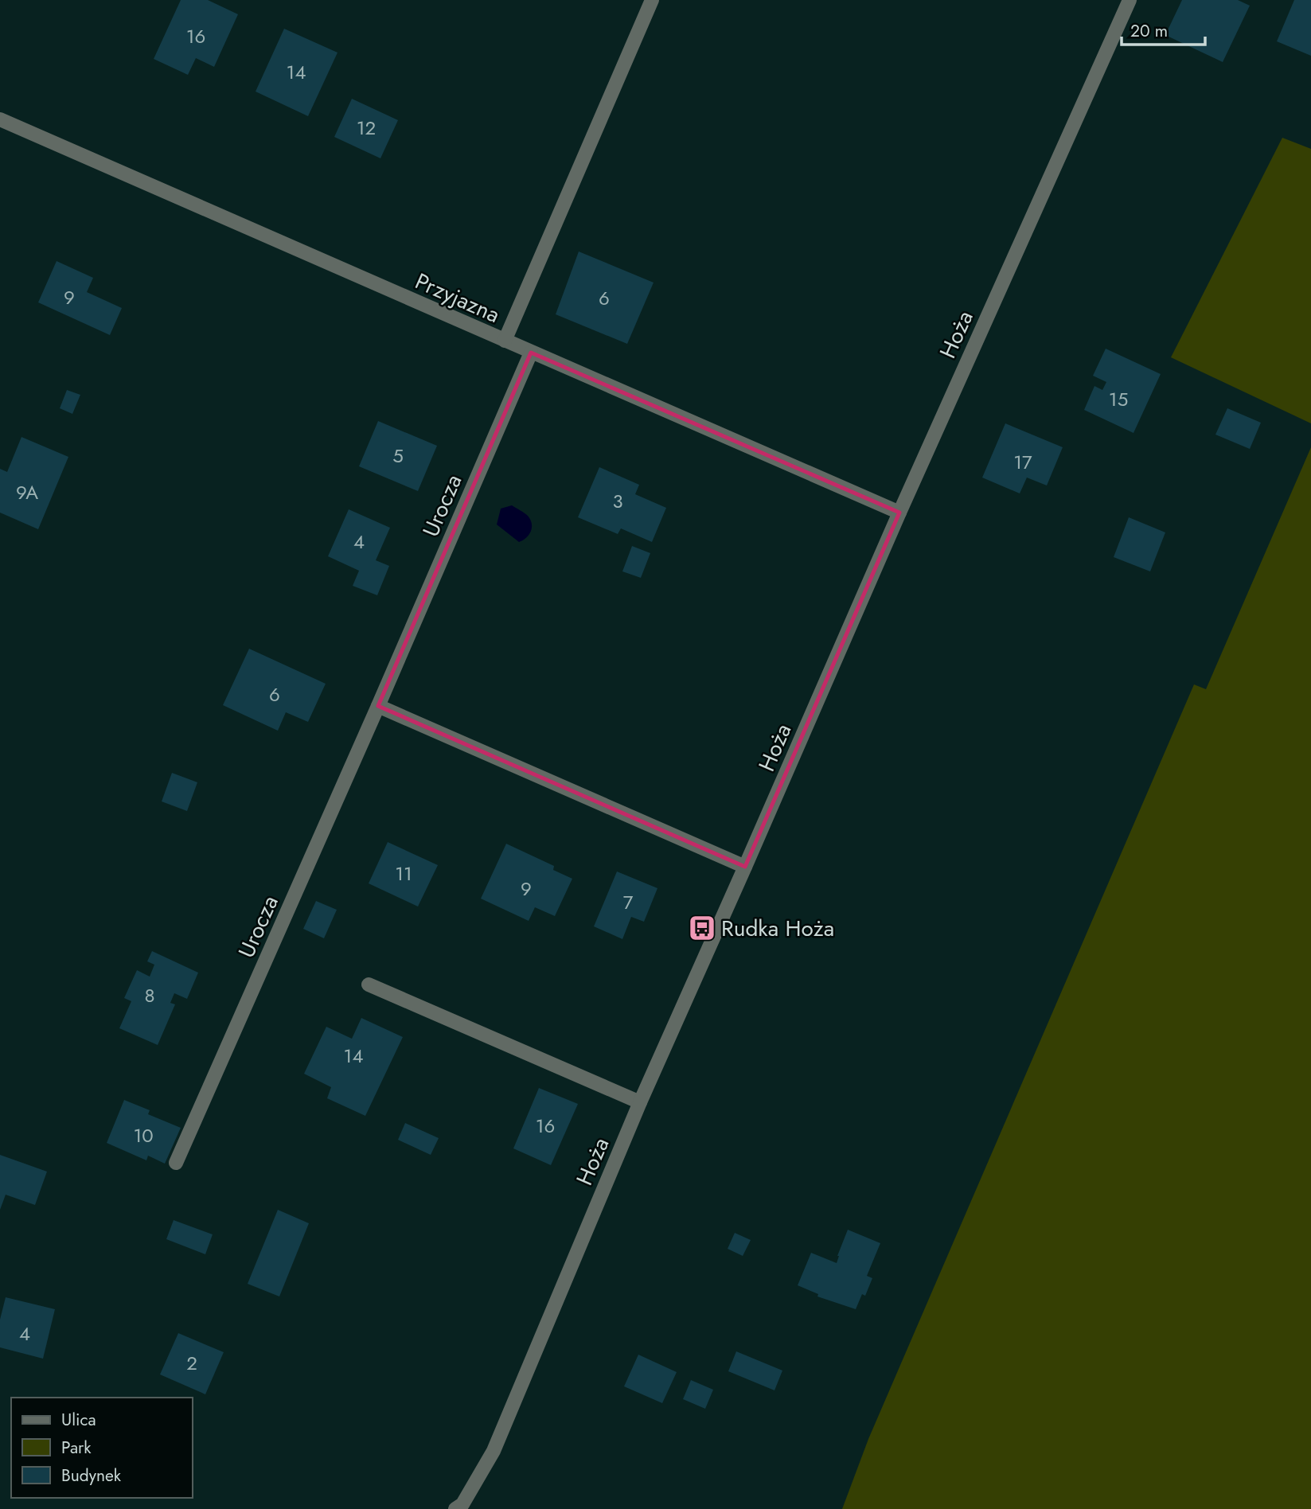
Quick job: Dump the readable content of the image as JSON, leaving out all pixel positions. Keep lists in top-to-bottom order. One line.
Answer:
{"streets":{"street":["Przyjazna","Hoża","Urocza"]},"crossings":[["Przyjazna","Hoża"],["Przyjazna","Urocza"]],"places":{"bus stop":["Rudka Hoża"]},"house_numbers":["16","14","12","9","6","15","5","17","9A","3","4","6","11","9","7","8","14","16","10","4","2"],"legend":["Ulica","Park","Budynek"],"scale_bar":"20 m"}
